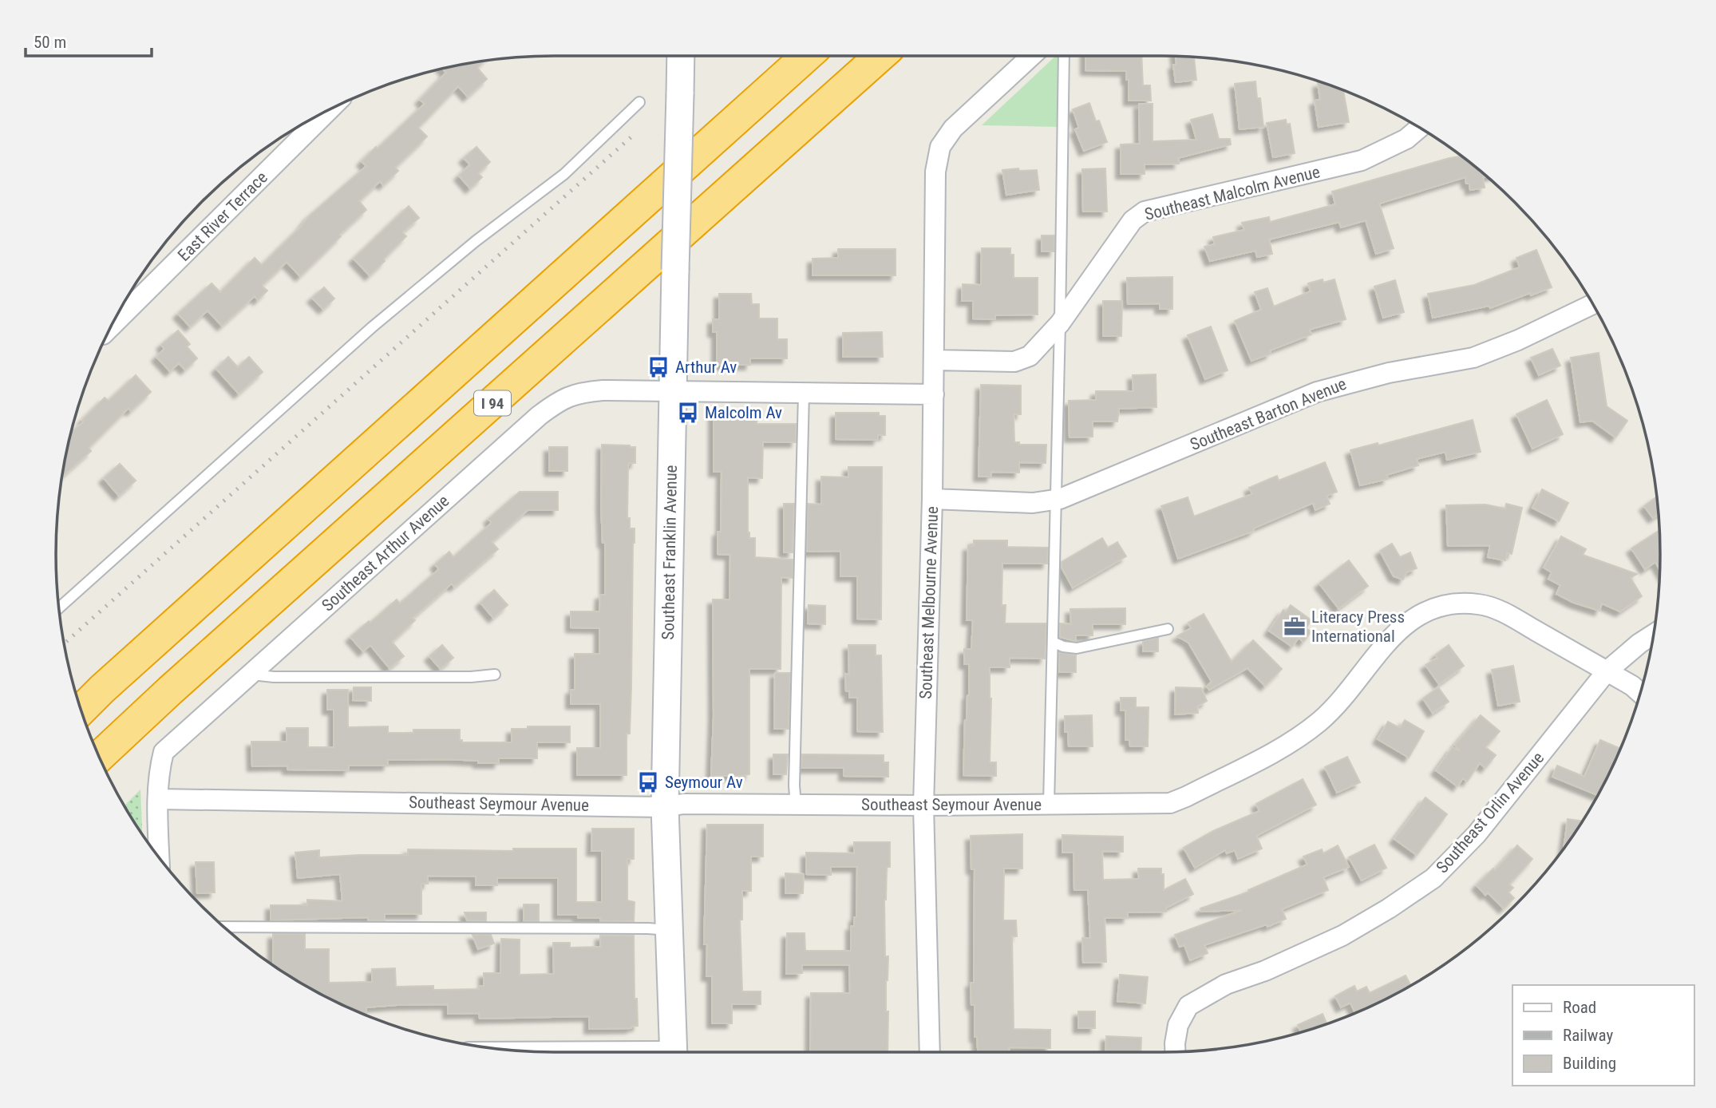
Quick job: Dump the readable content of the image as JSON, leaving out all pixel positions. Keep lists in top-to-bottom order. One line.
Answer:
{"streets":{"highway":["I 94"],"street":["Southeast Malcolm Avenue","East River Terrace","Southeast Barton Avenue","Southeast Franklin Avenue","Southeast Arthur Avenue","Southeast Melbourne Avenue","Southeast Seymour Avenue","Southeast Orlin Avenue"]},"crossings":[["Southeast Malcolm Avenue","Southeast Melbourne Avenue"],["Southeast Barton Avenue","Southeast Melbourne Avenue"],["Southeast Franklin Avenue","Southeast Arthur Avenue"],["Southeast Franklin Avenue","Southeast Seymour Avenue"],["Southeast Arthur Avenue","Southeast Seymour Avenue"],["Southeast Melbourne Avenue","Southeast Seymour Avenue"],["Southeast Seymour Avenue","Southeast Orlin Avenue"]],"places":{"bus stop":["Arthur Av","Malcolm Av","Seymour Av"],"office":["Literacy Press International"]},"legend":["Road","Railway","Building"],"scale_bar":"50 m"}
